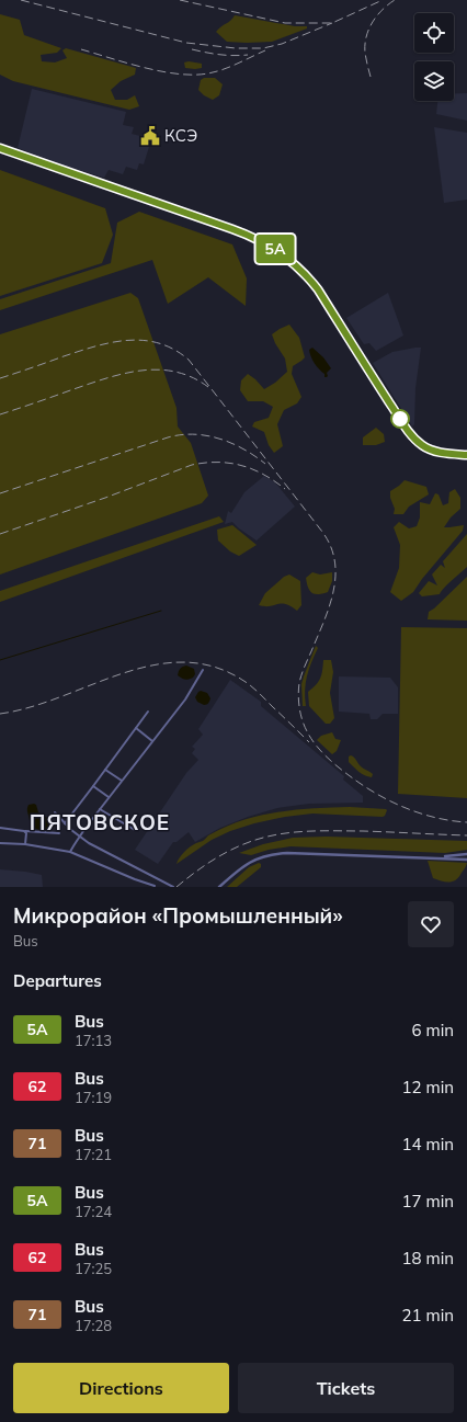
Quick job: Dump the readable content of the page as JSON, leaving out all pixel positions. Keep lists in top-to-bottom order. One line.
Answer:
{"districts":["ПЯТОВСКОЕ"],"places":{"public building":["КСЭ"]},"lines":["bus line 5А"],"page":{"on_map":"5А","heading":[["Микрорайон «Промышленный»","Bus"],"Departures"],"list":[{"mark":"5А","name":"Bus","note":"17:13","value":"6 min"},{"mark":"62","name":"Bus","note":"17:19","value":"12 min"},{"mark":"71","name":"Bus","note":"17:21","value":"14 min"},{"mark":"5А","name":"Bus","note":"17:24","value":"17 min"},{"mark":"62","name":"Bus","note":"17:25","value":"18 min"},{"mark":"71","name":"Bus","note":"17:28","value":"21 min"}],"buttons":["Directions","Tickets"]}}
